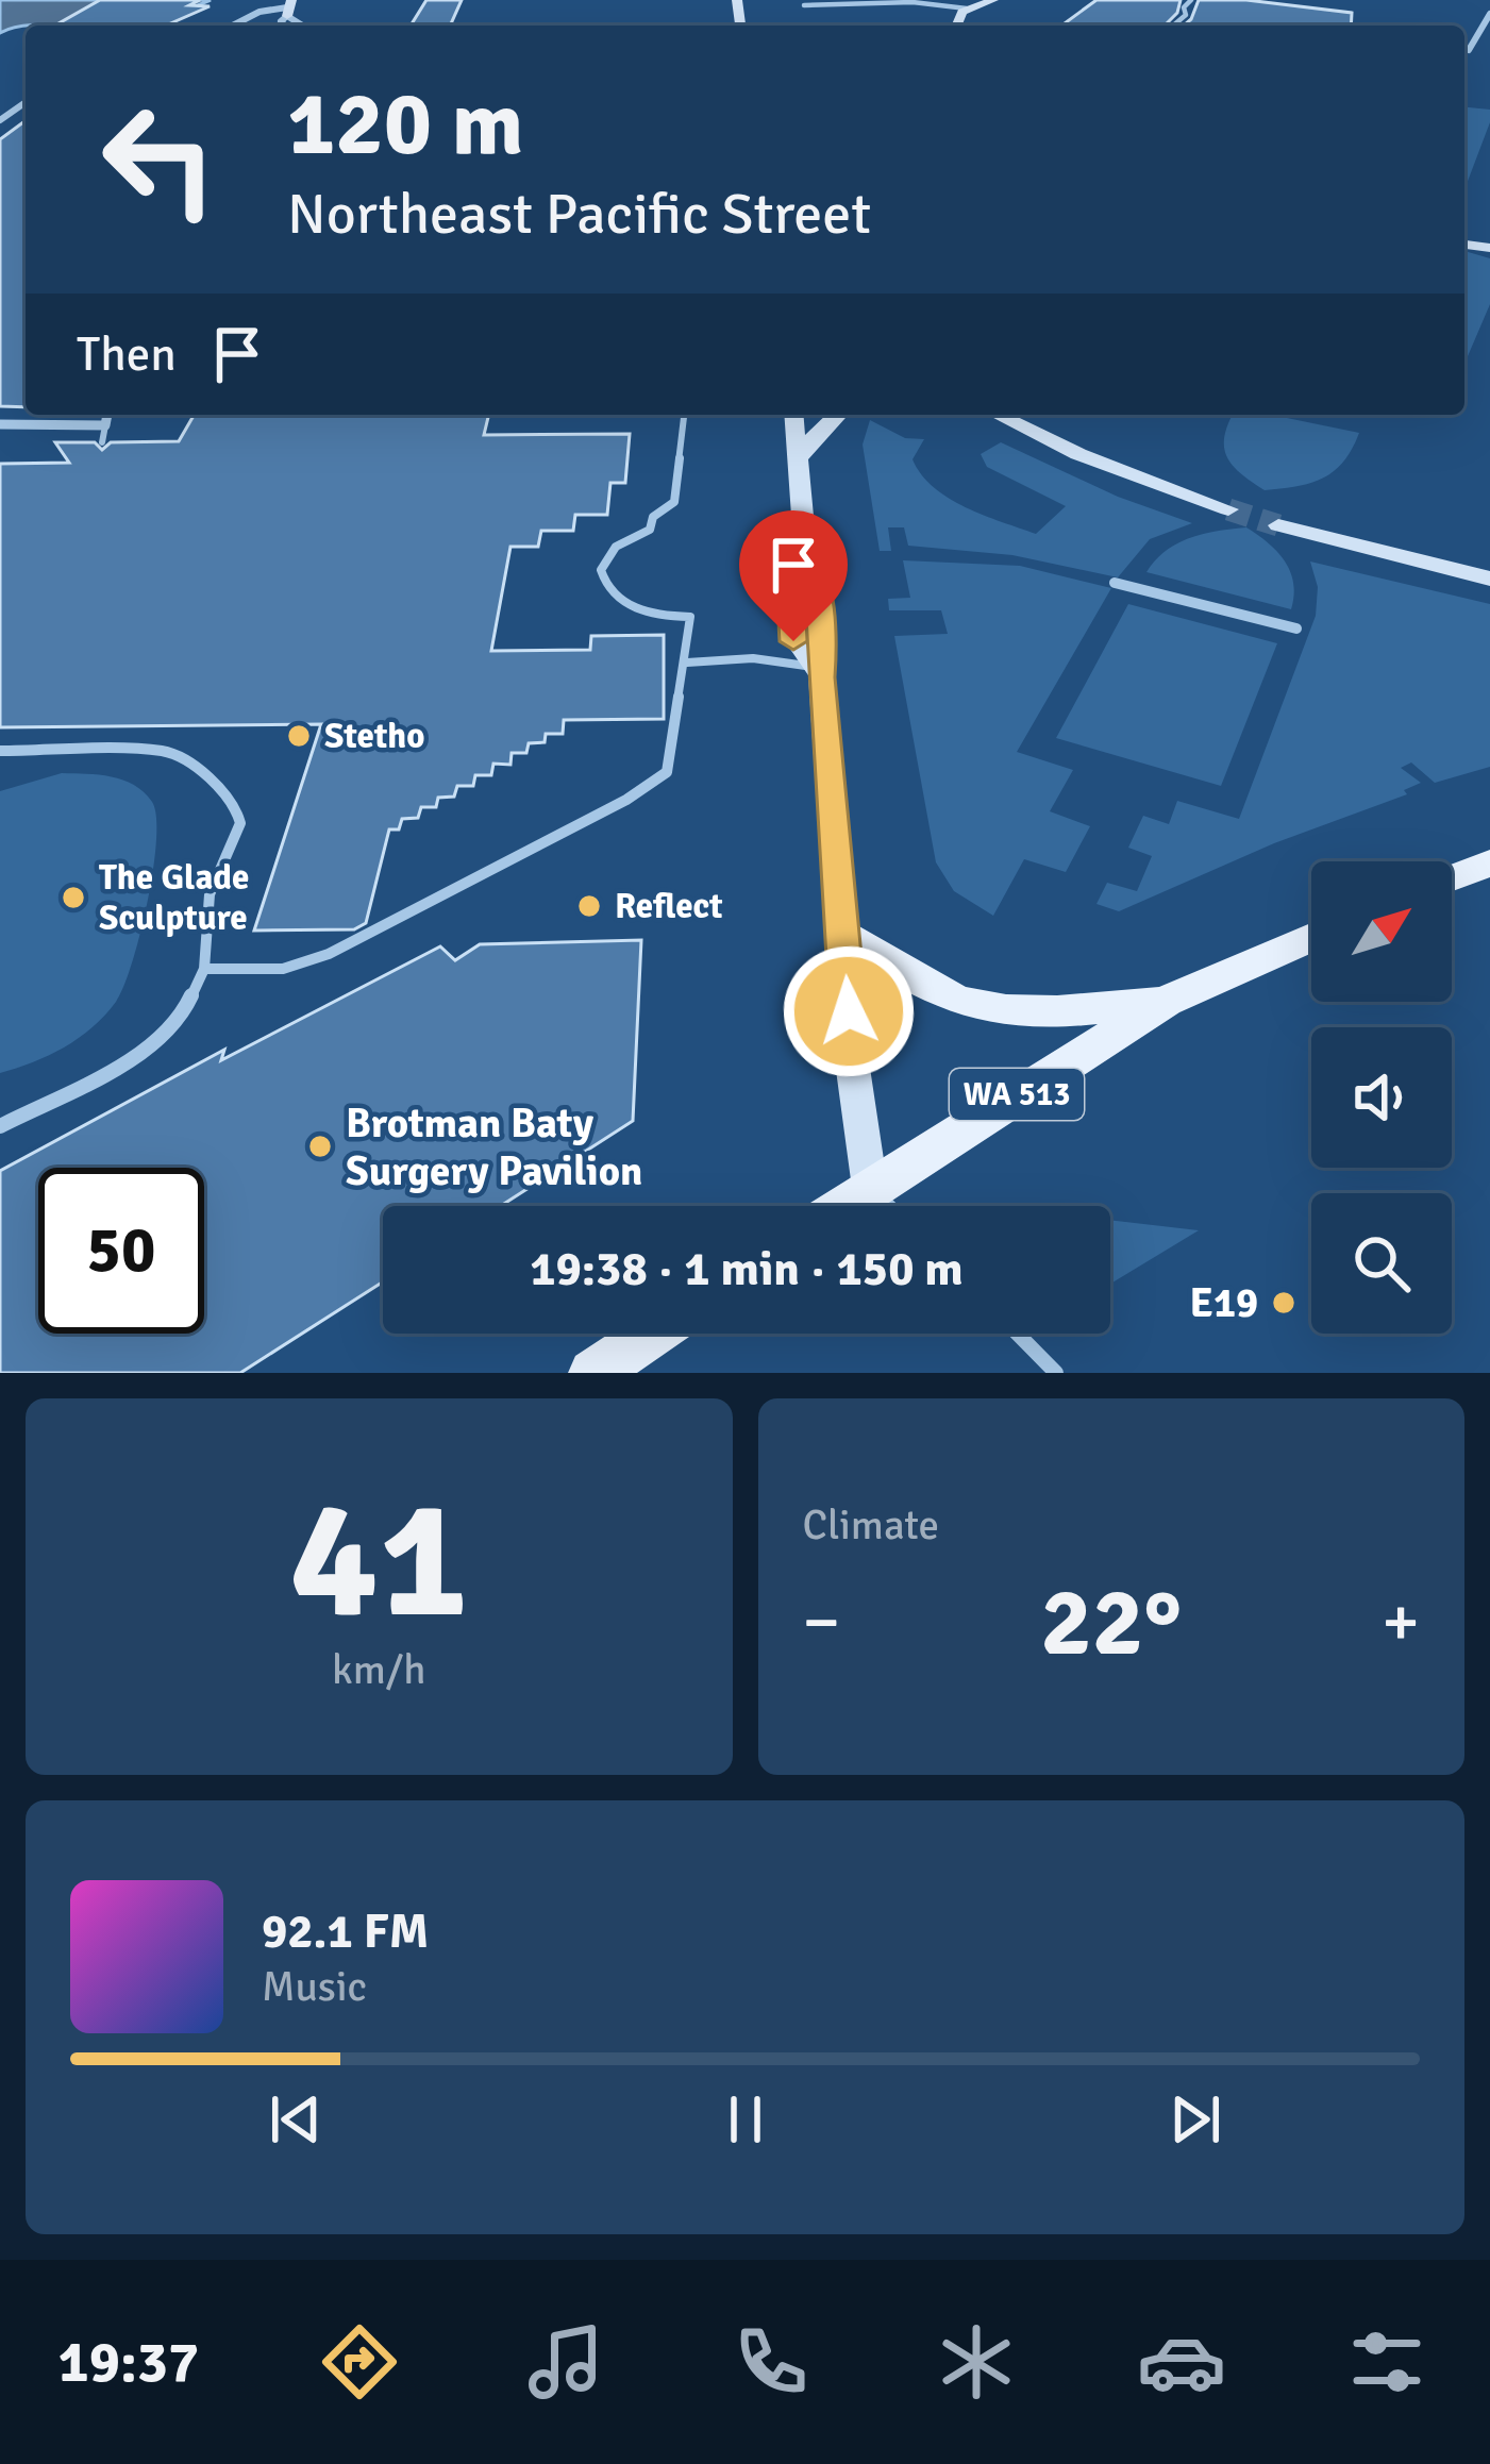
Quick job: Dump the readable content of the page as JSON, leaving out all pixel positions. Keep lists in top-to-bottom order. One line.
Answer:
{"streets":{"main road":["WA 513"]},"places":["Stetho","The Glade Sculpture","Reflect","Brotman Baty Surgery Pavilion","E19"],"north":"top right","page":{"turn":["120 m","Northeast Pacific Street"],"then":"Then","limit":"50","trip":"19:38 · 1 min · 150 m","tile":[["41","km/h"],"Climate"],"heat":["−","22°","+"],"song":["92.1 FM","Music"],"tabs":"19:37"}}
